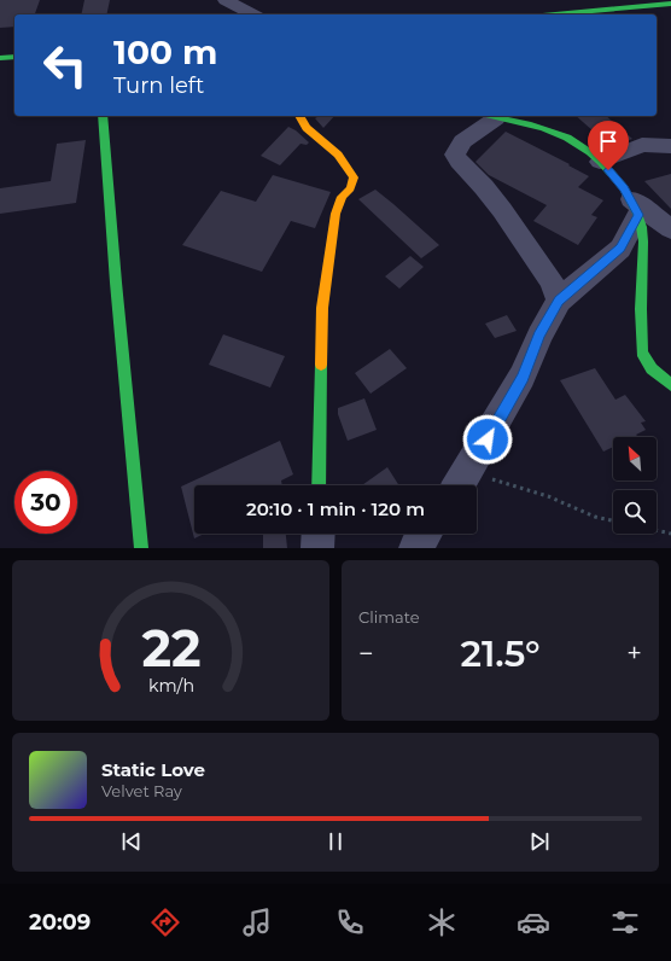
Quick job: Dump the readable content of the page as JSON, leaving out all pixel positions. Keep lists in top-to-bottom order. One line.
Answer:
{"north":"top left","page":{"turn":["100 m","Turn left"],"limit":"30","trip":"20:10 · 1 min · 120 m","tile":"Climate","heat":["−","21.5°","+"],"song":["Static Love","Velvet Ray"],"tabs":"20:09","gauge":["22","km/h"]}}
